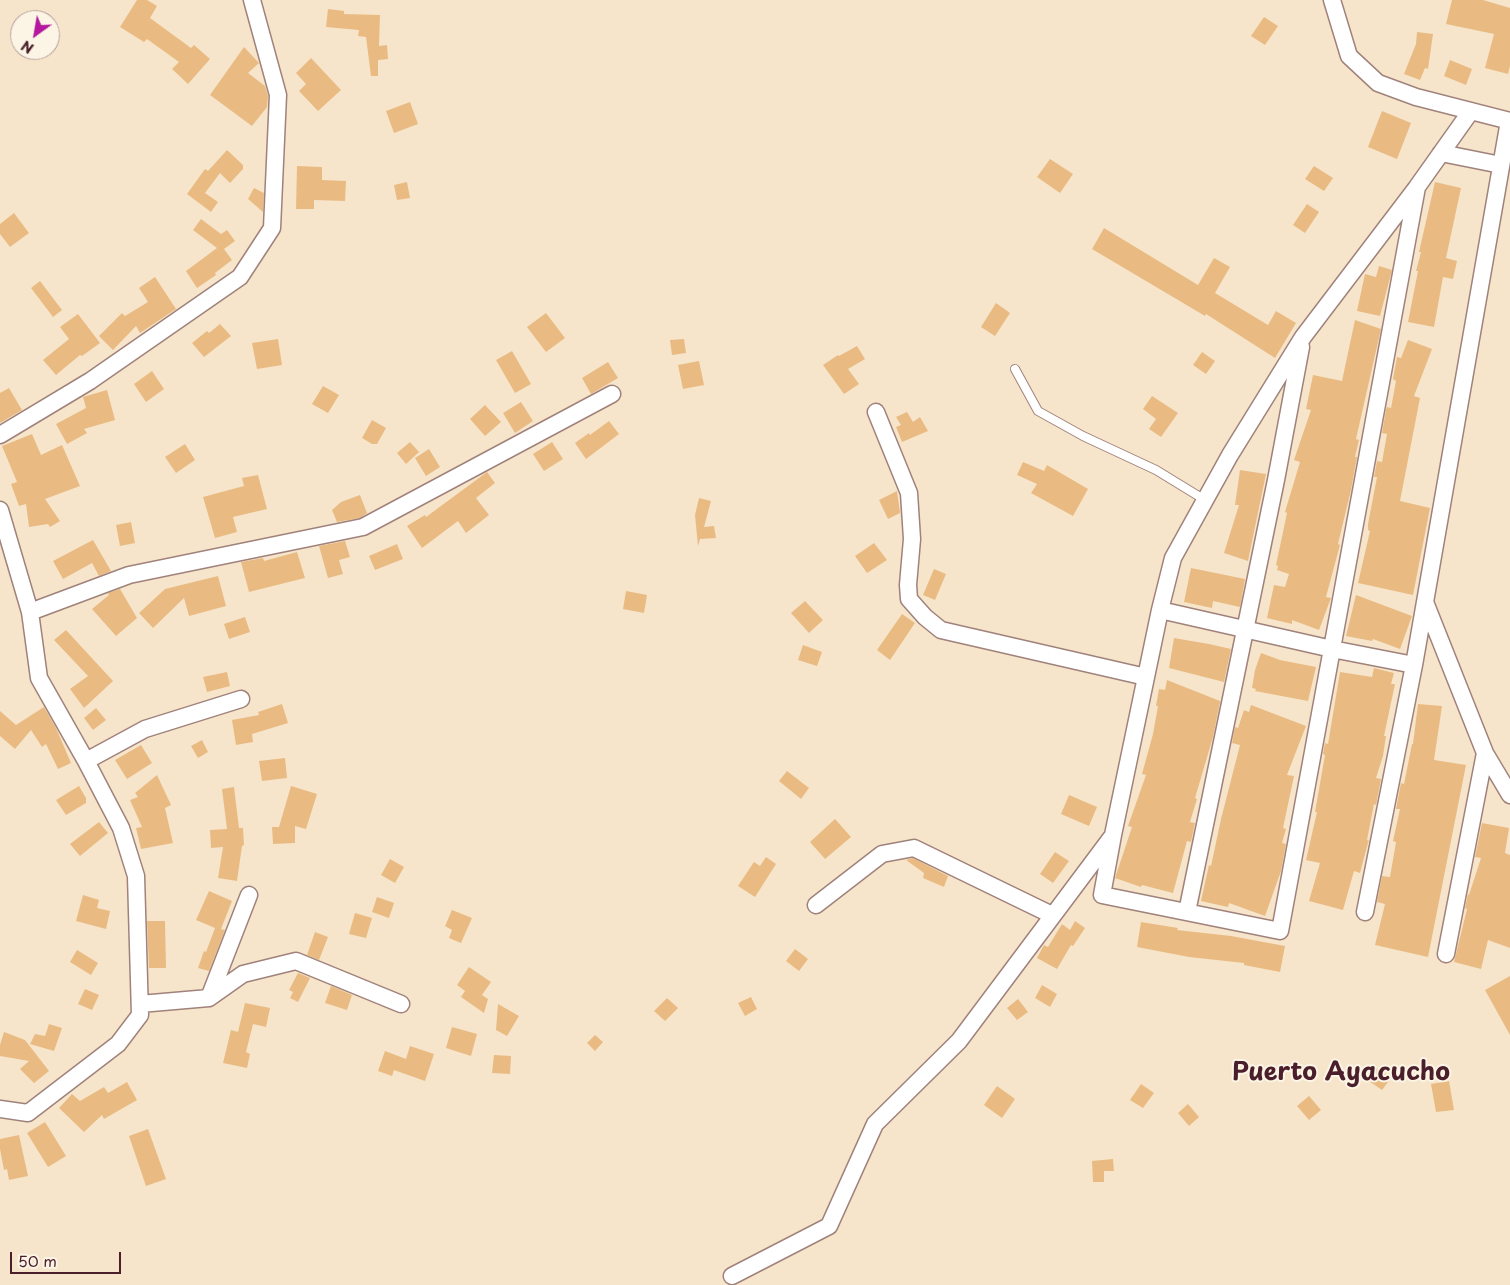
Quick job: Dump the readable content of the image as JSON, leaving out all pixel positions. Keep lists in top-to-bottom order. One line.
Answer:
{"districts":["Puerto Ayacucho"],"scale_bar":"50 m","north":"bottom left"}
